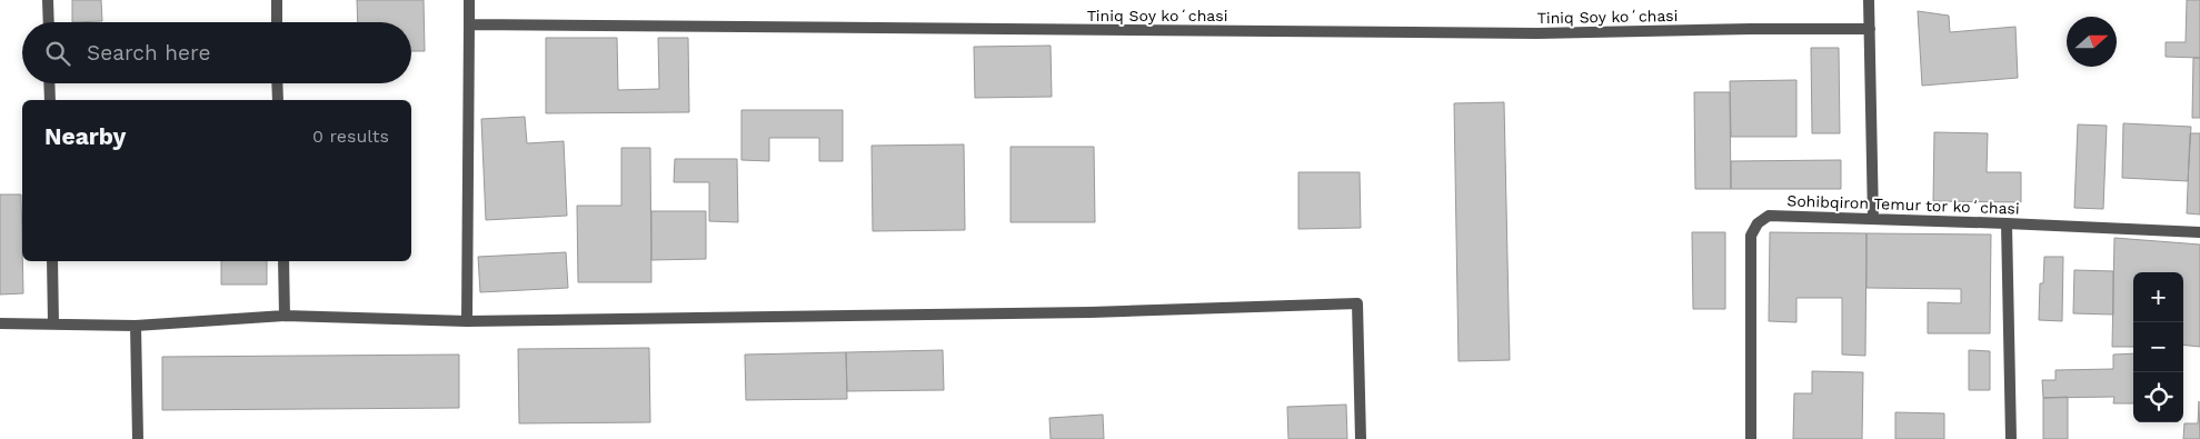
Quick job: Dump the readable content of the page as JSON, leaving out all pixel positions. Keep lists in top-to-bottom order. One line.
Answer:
{"streets":{"street":["Tiniq Soy koʻchasi","Sohibqiron Temur tor koʻchasi"]},"north":"right","page":{"search":"Search here","heading":["Nearby","0 results"],"map_buttons":["+","−"]}}
